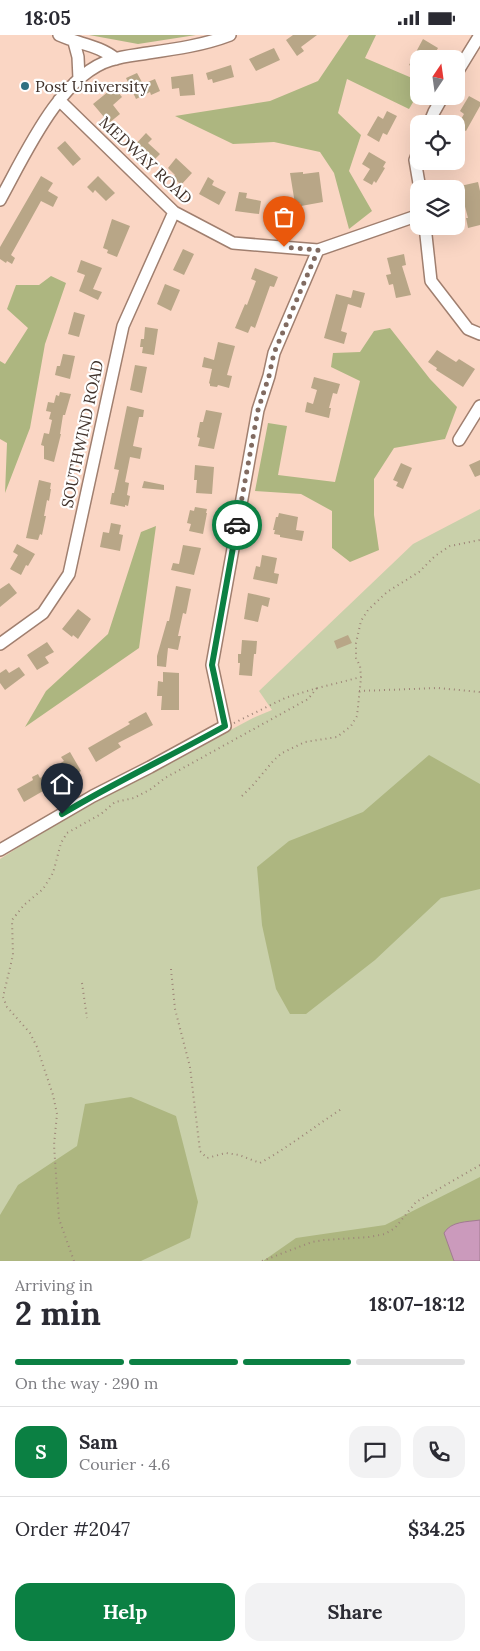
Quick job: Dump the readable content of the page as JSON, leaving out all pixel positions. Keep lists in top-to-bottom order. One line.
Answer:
{"streets":{"street":["MEDWAY ROAD","SOUTHWIND ROAD"]},"crossings":[["MEDWAY ROAD","SOUTHWIND ROAD"]],"places":["Post University"],"north":"top","page":{"status":"18:05","heading":["2 min","Arriving in","18:07–18:12"],"panel":["Sam","Courier · 4.6","Order #2047","$34.25"],"bar":"On the way · 290 m","round":"S","buttons":["Help","Share"]}}
